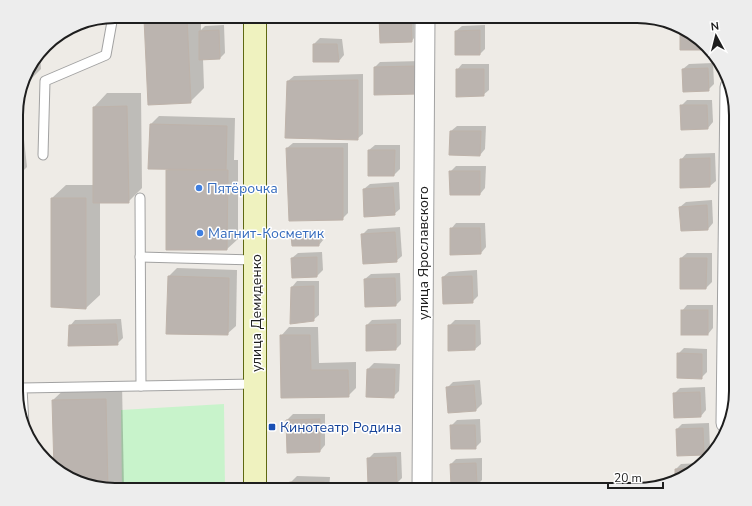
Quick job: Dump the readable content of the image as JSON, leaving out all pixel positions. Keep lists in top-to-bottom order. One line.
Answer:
{"streets":{"main road":["улица Демиденко"],"street":["улица Ярославского"]},"places":{"other":["Пятёрочка","Магнит-Косметик"],"transit":["Кинотеатр Родина"]},"scale_bar":"20 m","north":"top"}
